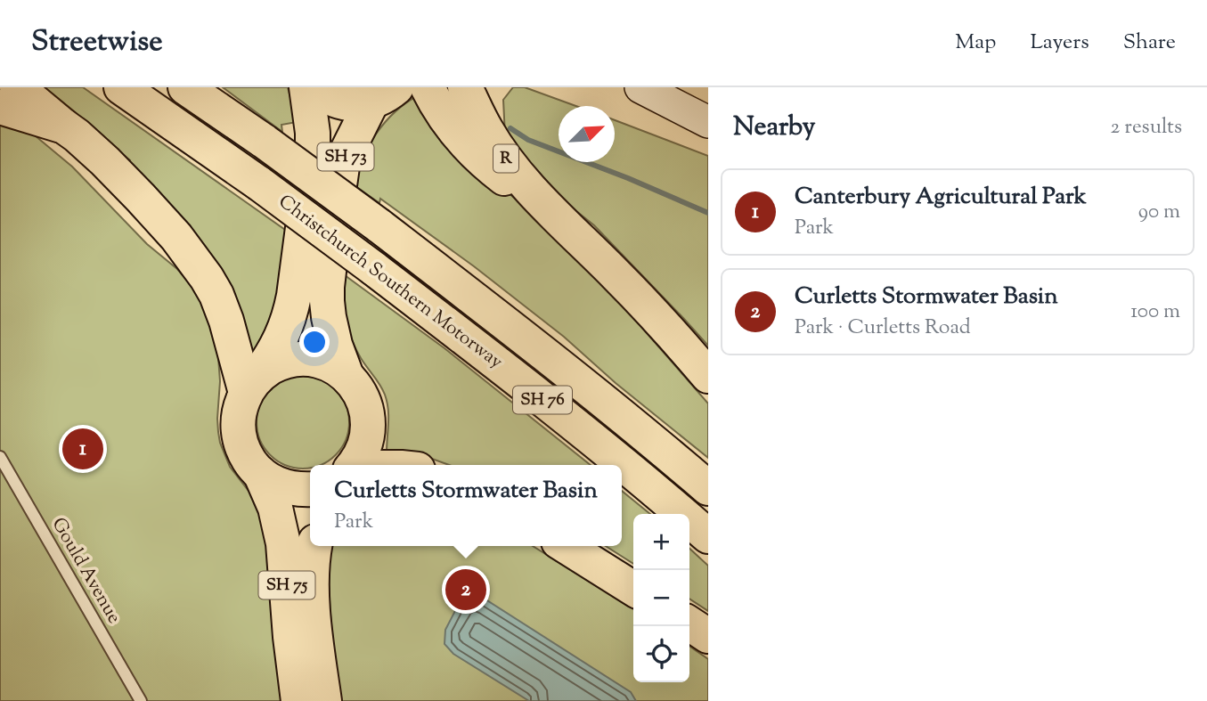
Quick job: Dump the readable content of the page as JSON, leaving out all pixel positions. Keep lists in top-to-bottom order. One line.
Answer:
{"streets":{"main road":["SH 73","R","Christchurch Southern Motorway","SH 76","SH 75"],"lane":["Gould Avenue"]},"crossings":[["SH 73","SH 75"]],"north":"top right","page":{"header":"Streetwise","nav":["Map","Layers","Share"],"heading":["Nearby","2 results"],"list":[{"mark":"1","name":"Canterbury Agricultural Park","note":"Park","value":"90 m"},{"mark":"2","name":"Curletts Stormwater Basin","note":"Park · Curletts Road","value":"100 m"}],"pins":["1","2"],"popup":["Curletts Stormwater Basin","Park"],"map_buttons":["+","−"]}}
